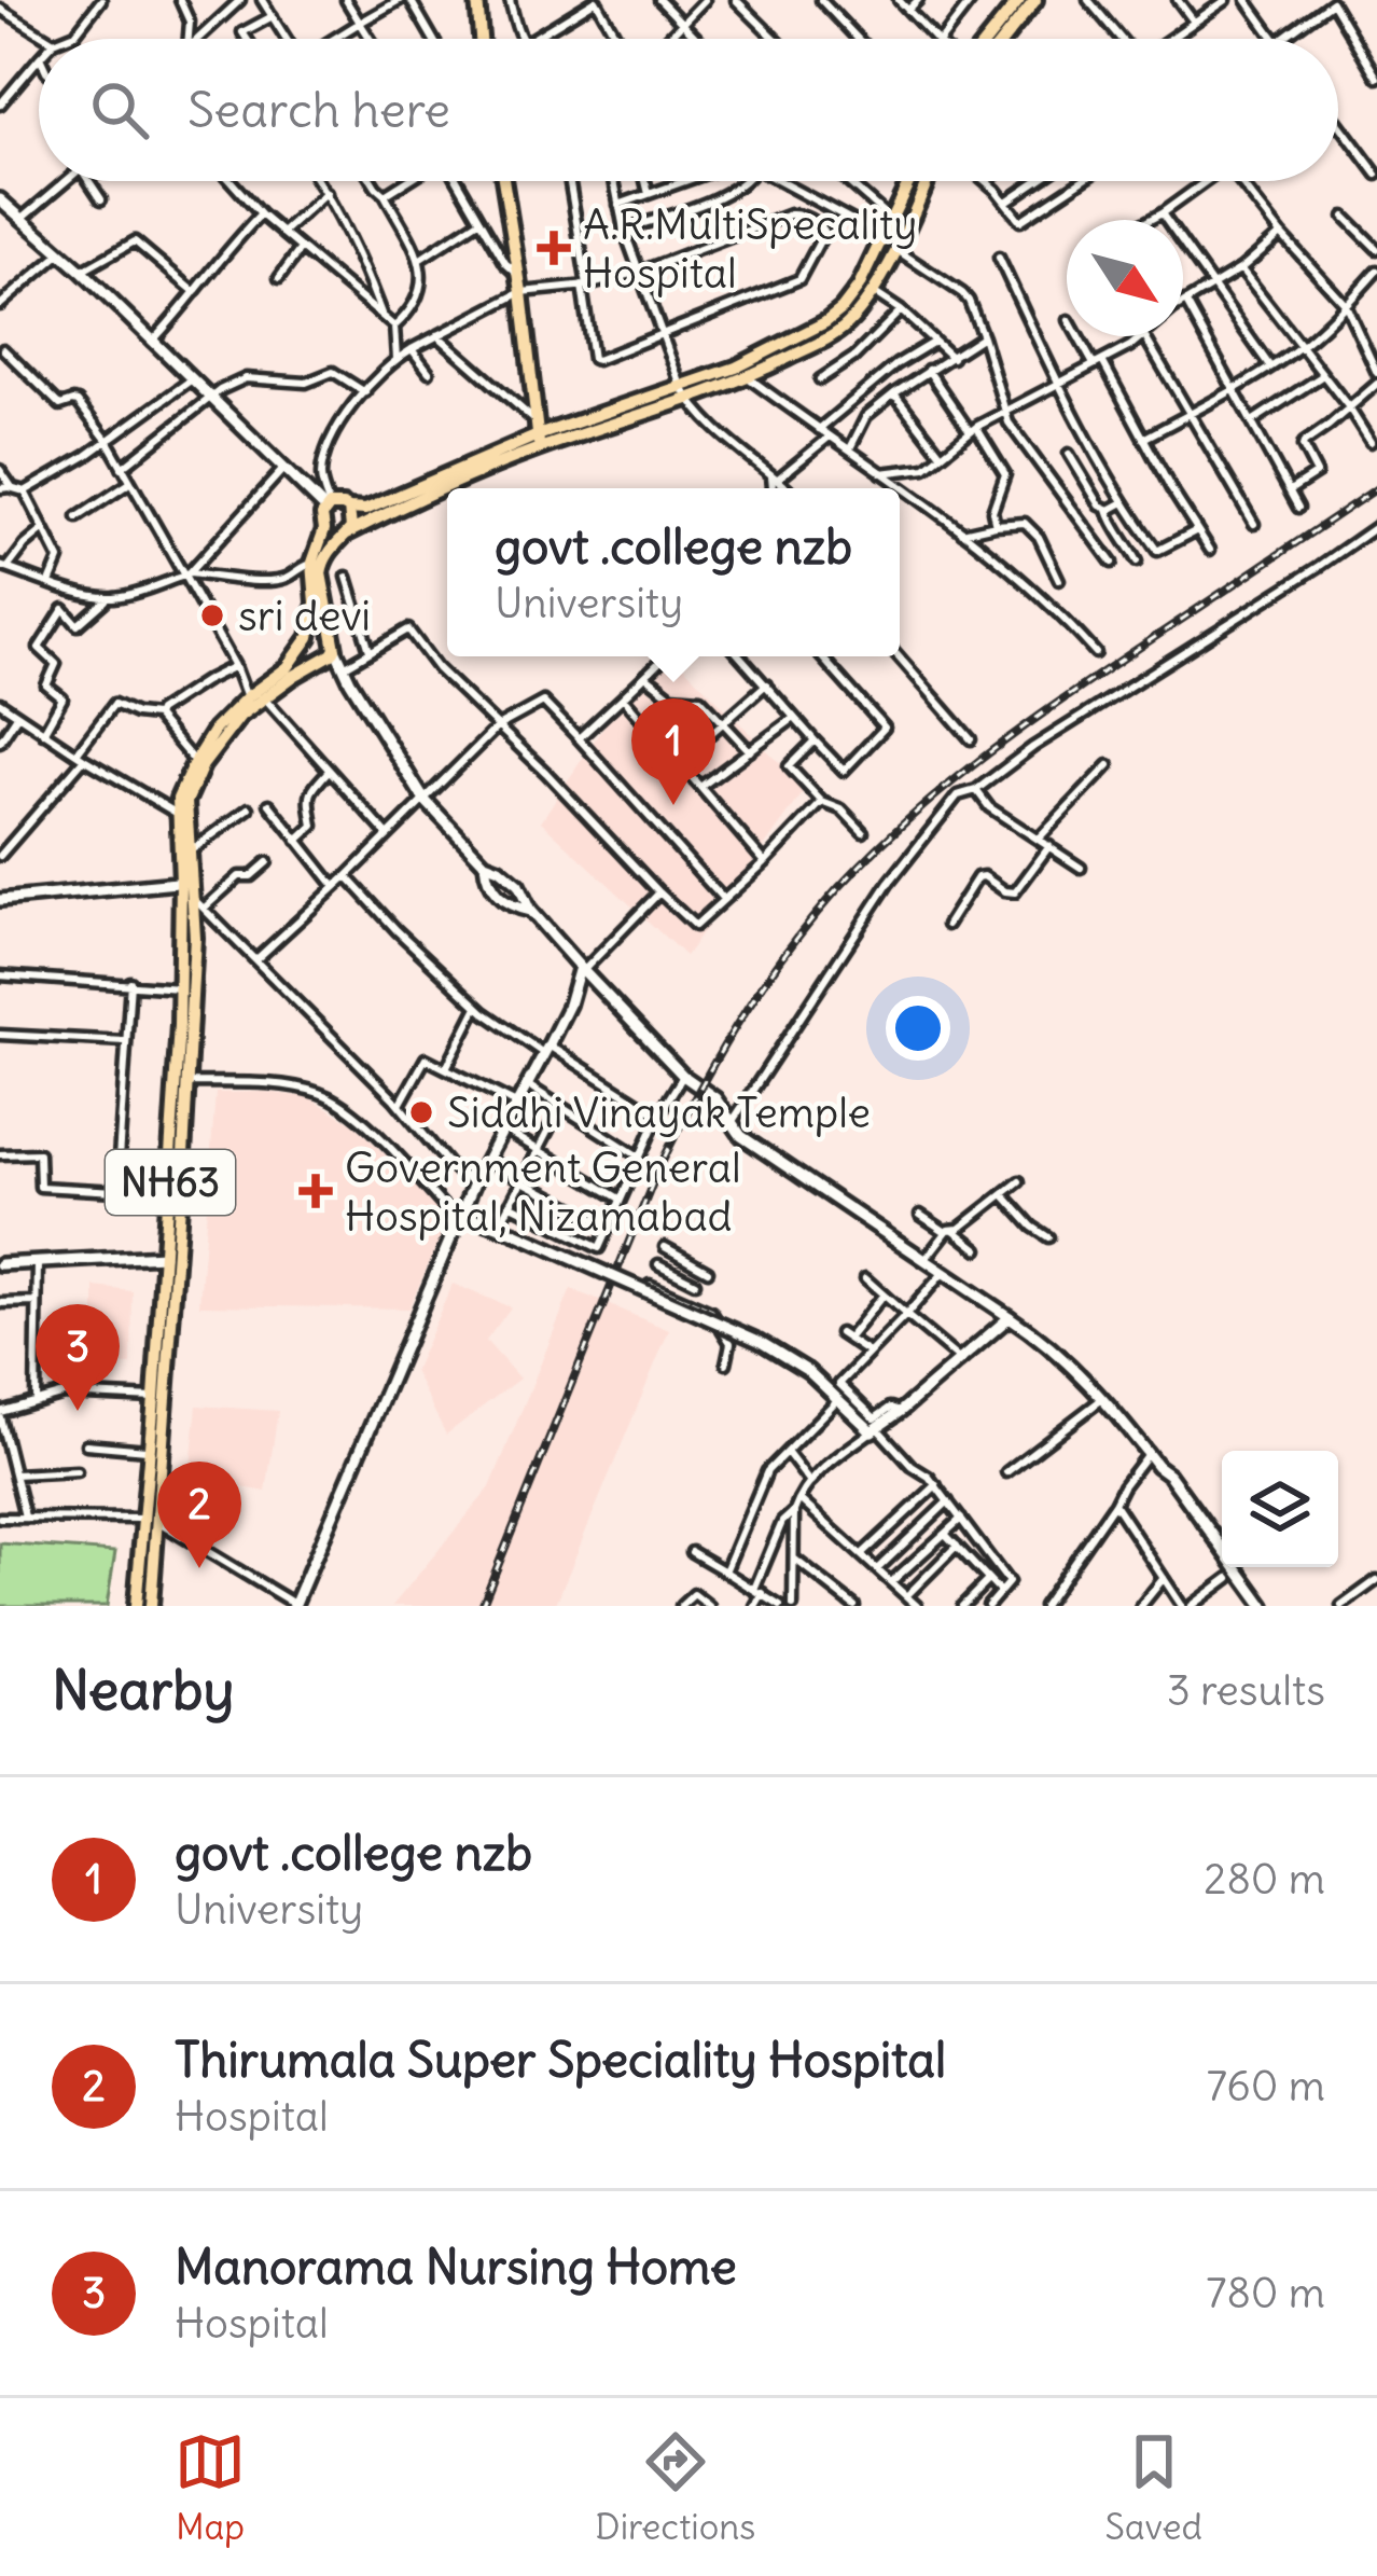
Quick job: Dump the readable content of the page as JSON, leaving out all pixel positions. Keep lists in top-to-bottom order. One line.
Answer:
{"streets":{"main road":["NH63"]},"places":{"health":["A.R.MultiSpecality Hospital","Government General Hospital, Nizamabad"],"other":["sri devi","Siddhi Vinayak Temple"]},"north":"bottom right","page":{"search":"Search here","popup":["govt .college nzb","University"],"pins":["1","3","2"],"heading":["Nearby","3 results"],"list":[{"mark":"1","name":"govt .college nzb","note":"University","value":"280 m"},{"mark":"2","name":"Thirumala Super Speciality Hospital","note":"Hospital","value":"760 m"},{"mark":"3","name":"Manorama Nursing Home","note":"Hospital","value":"780 m"}],"nav":["Map","Directions","Saved"]}}
